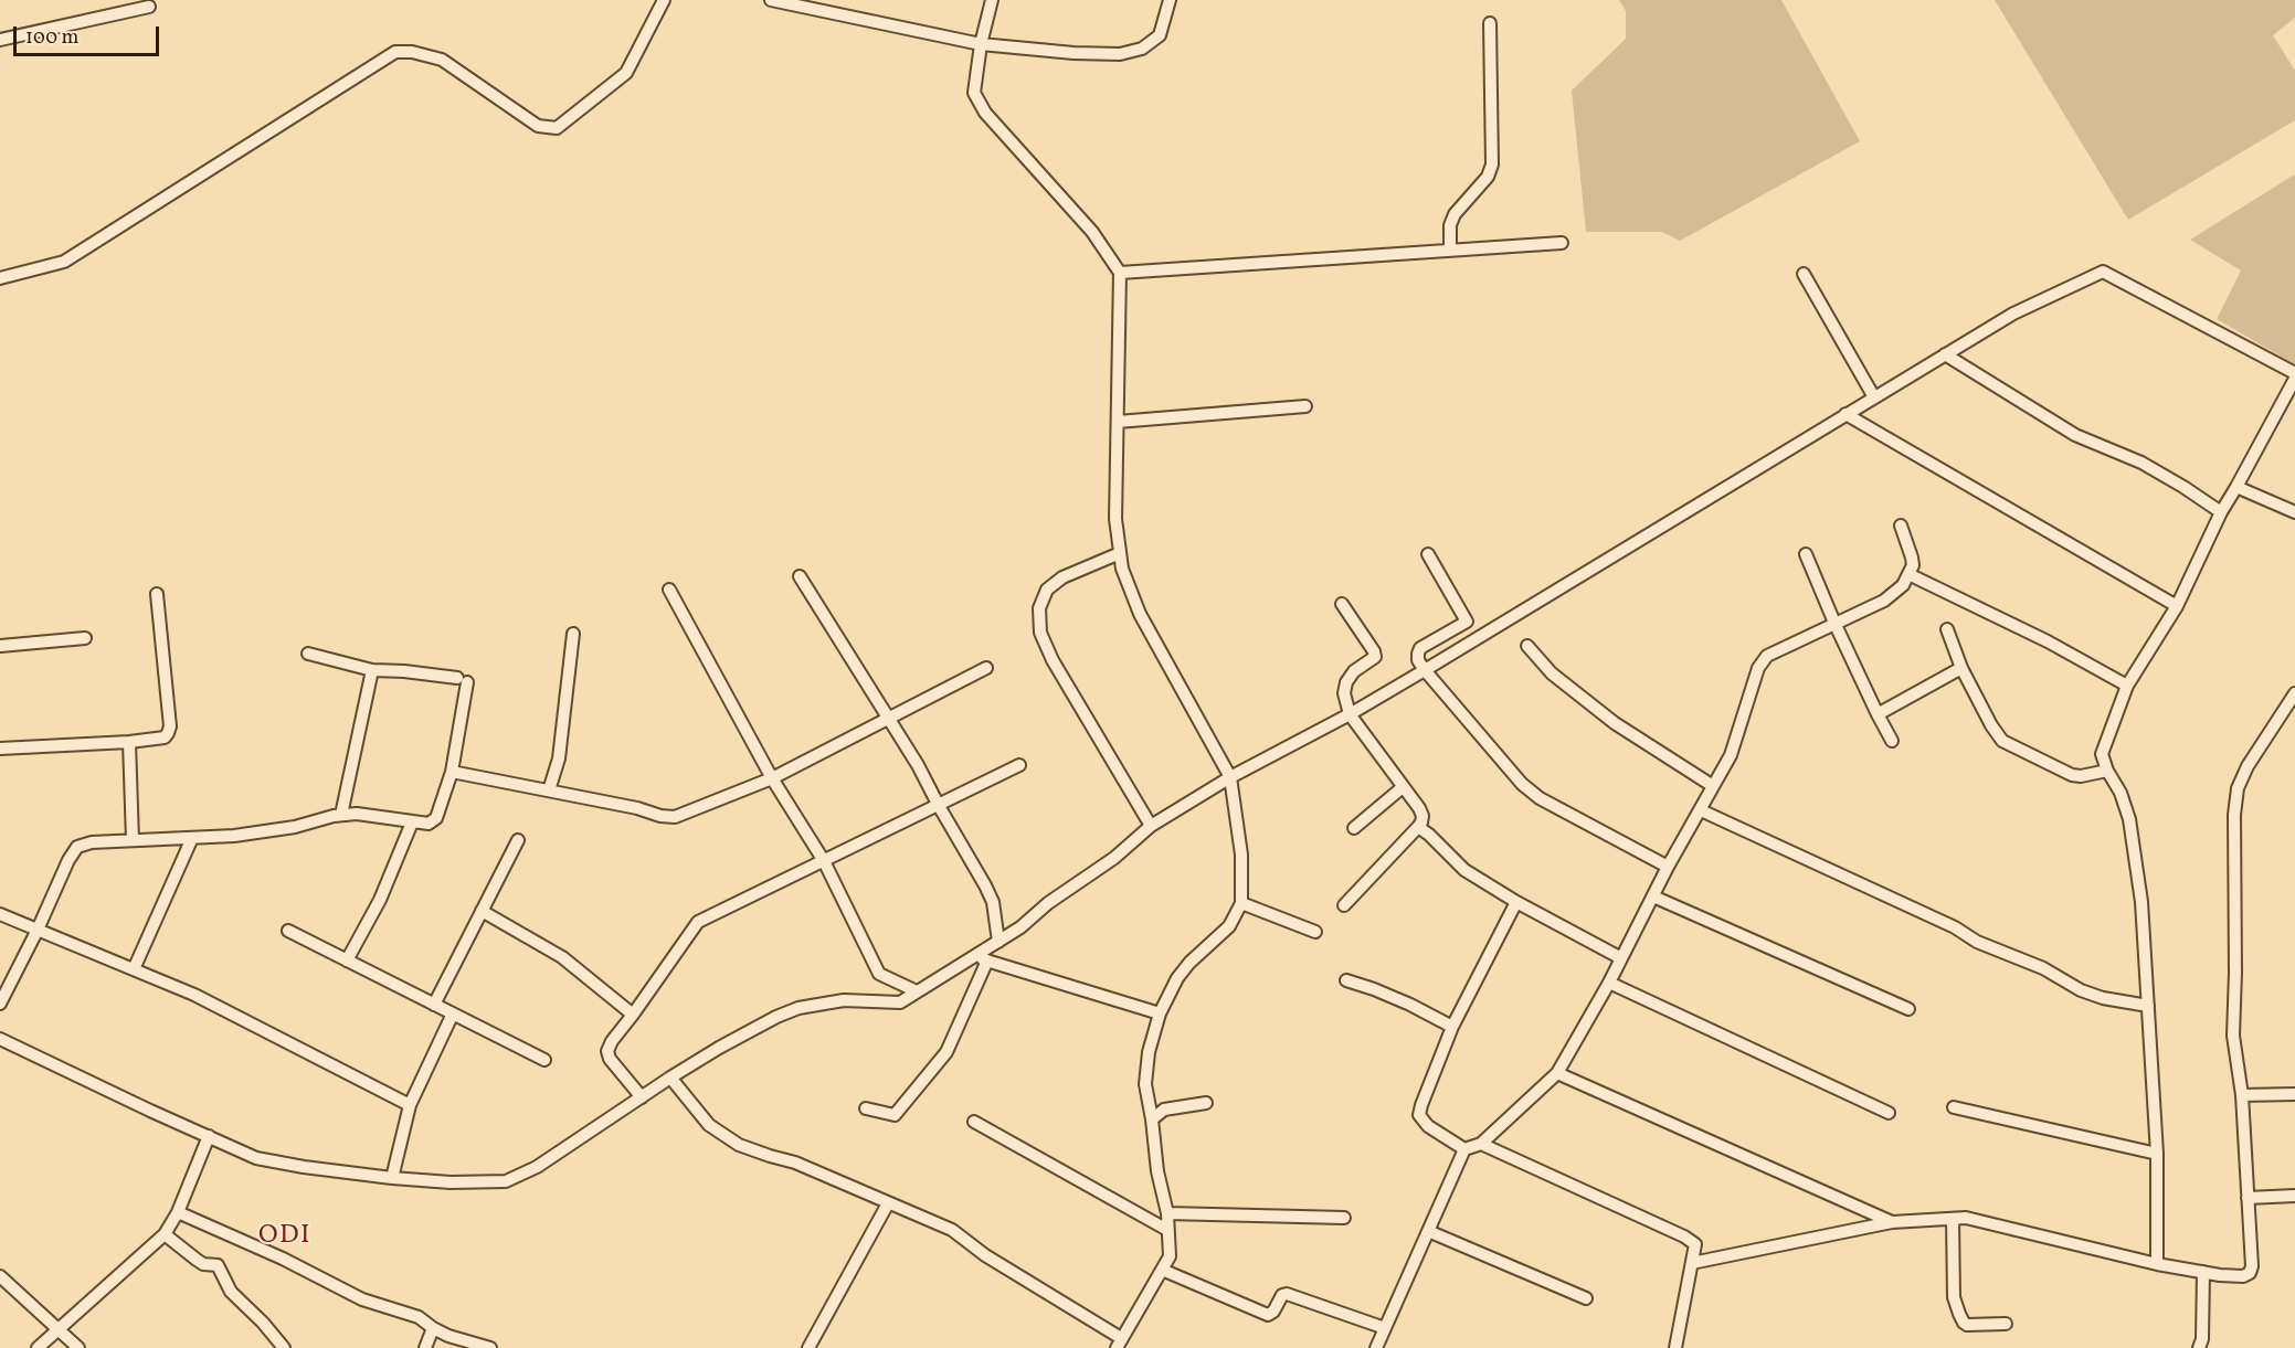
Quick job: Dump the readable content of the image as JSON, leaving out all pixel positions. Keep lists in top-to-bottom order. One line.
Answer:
{"districts":["ODI"],"scale_bar":"100 m"}
